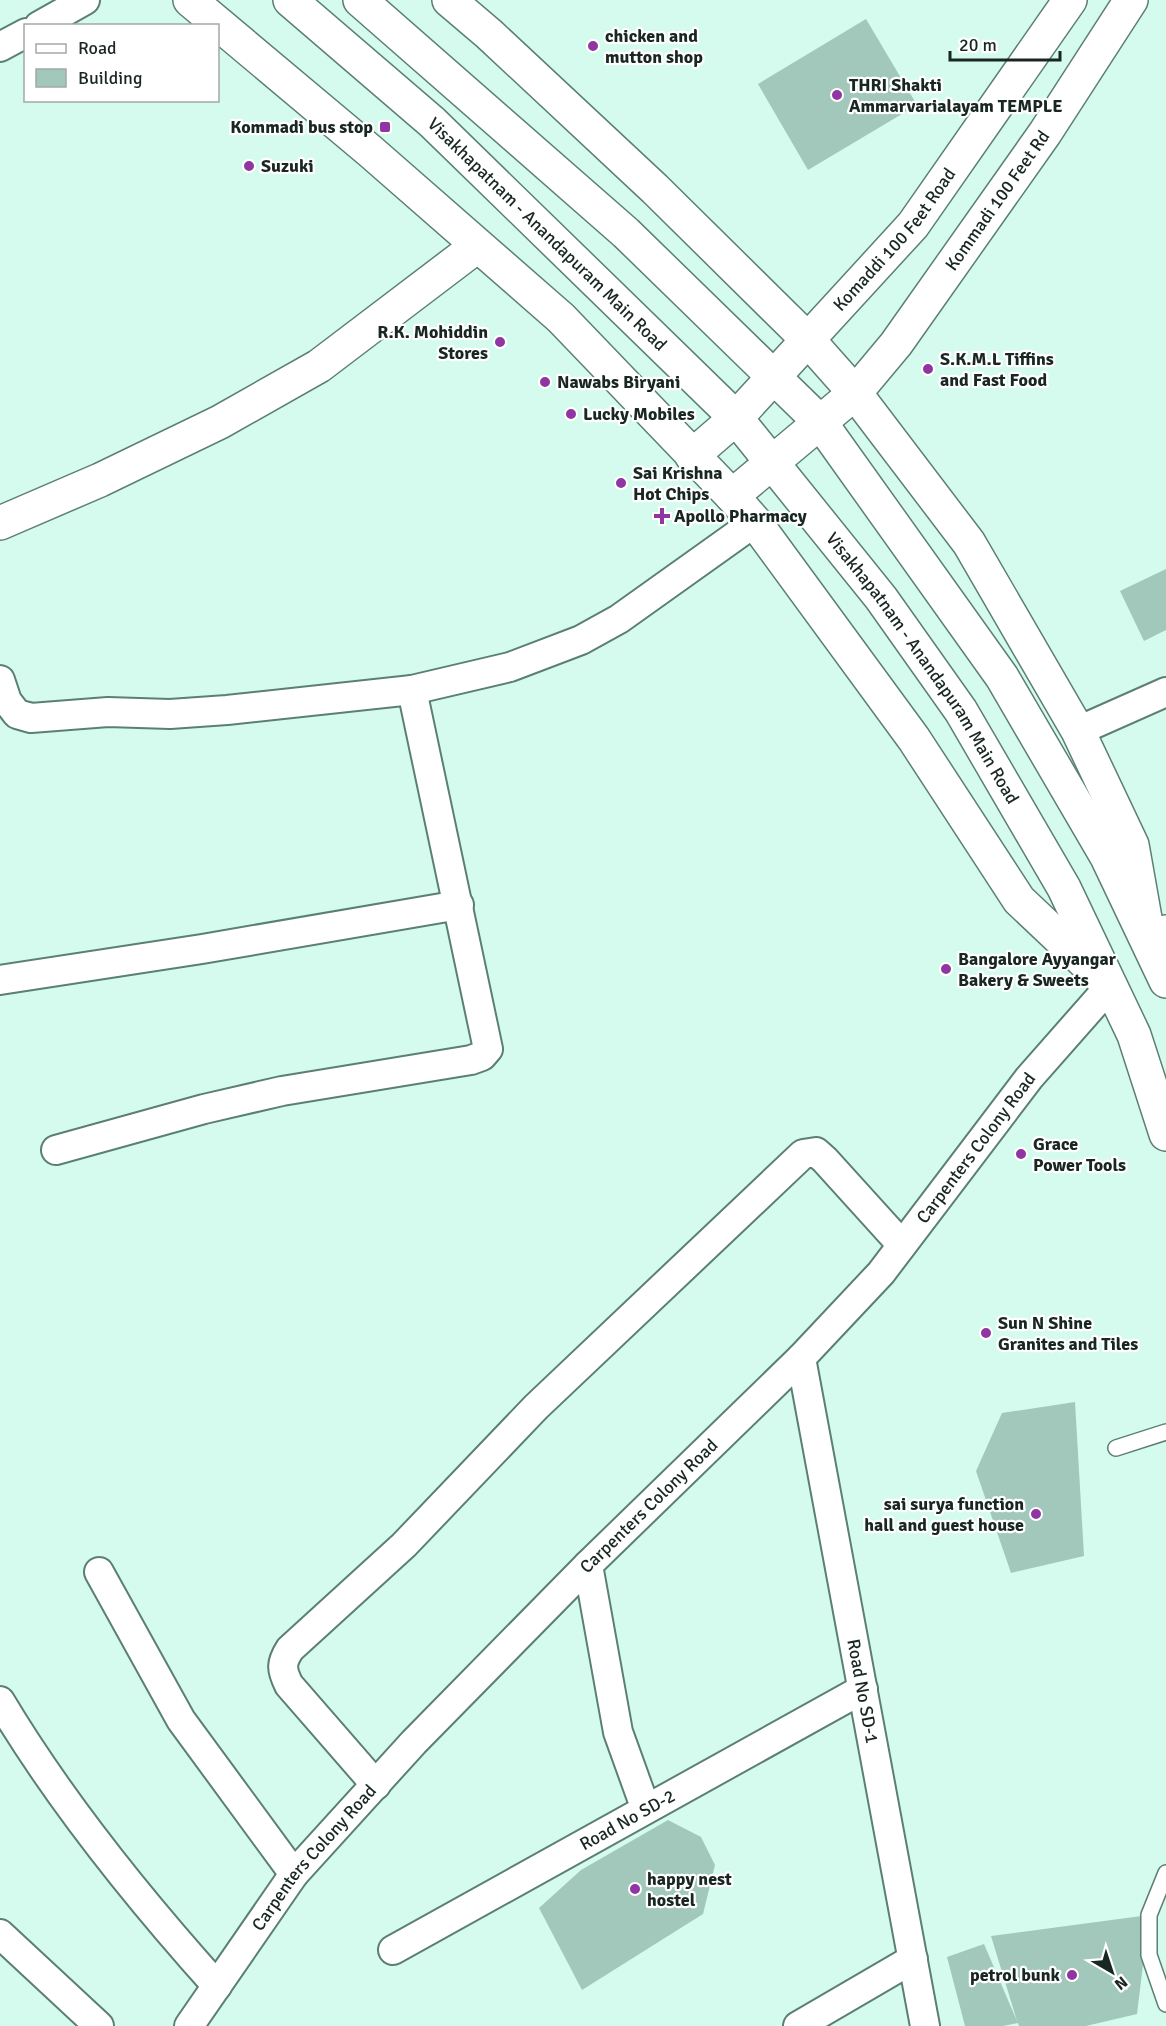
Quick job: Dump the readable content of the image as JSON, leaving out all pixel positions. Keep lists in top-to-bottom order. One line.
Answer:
{"streets":{"main road":["Kommadi 100 Feet Rd","Visakhapatnam - Anandapuram Main Road","Komaddi 100 Feet Road"],"street":["Carpenters Colony Road","Road No SD-1","Road No SD-2"]},"crossings":[["Visakhapatnam - Anandapuram Main Road","Komaddi 100 Feet Road"],["Visakhapatnam - Anandapuram Main Road","Carpenters Colony Road"],["Carpenters Colony Road","Road No SD-1"],["Road No SD-1","Road No SD-2"]],"places":{"other":["chicken and mutton shop","THRI Shakti Ammarvarialayam TEMPLE","Suzuki","R.K. Mohiddin Stores","S.K.M.L Tiffins and Fast Food","Nawabs Biryani","Lucky Mobiles","Sai Krishna Hot Chips","Bangalore Ayyangar Bakery & Sweets","Grace Power Tools","Sun N Shine Granites and Tiles","sai surya function hall and guest house","happy nest hostel","petrol bunk"],"transit":["Kommadi bus stop"],"health":["Apollo Pharmacy"]},"legend":["Road","Building"],"scale_bar":"20 m","north":"bottom right"}
